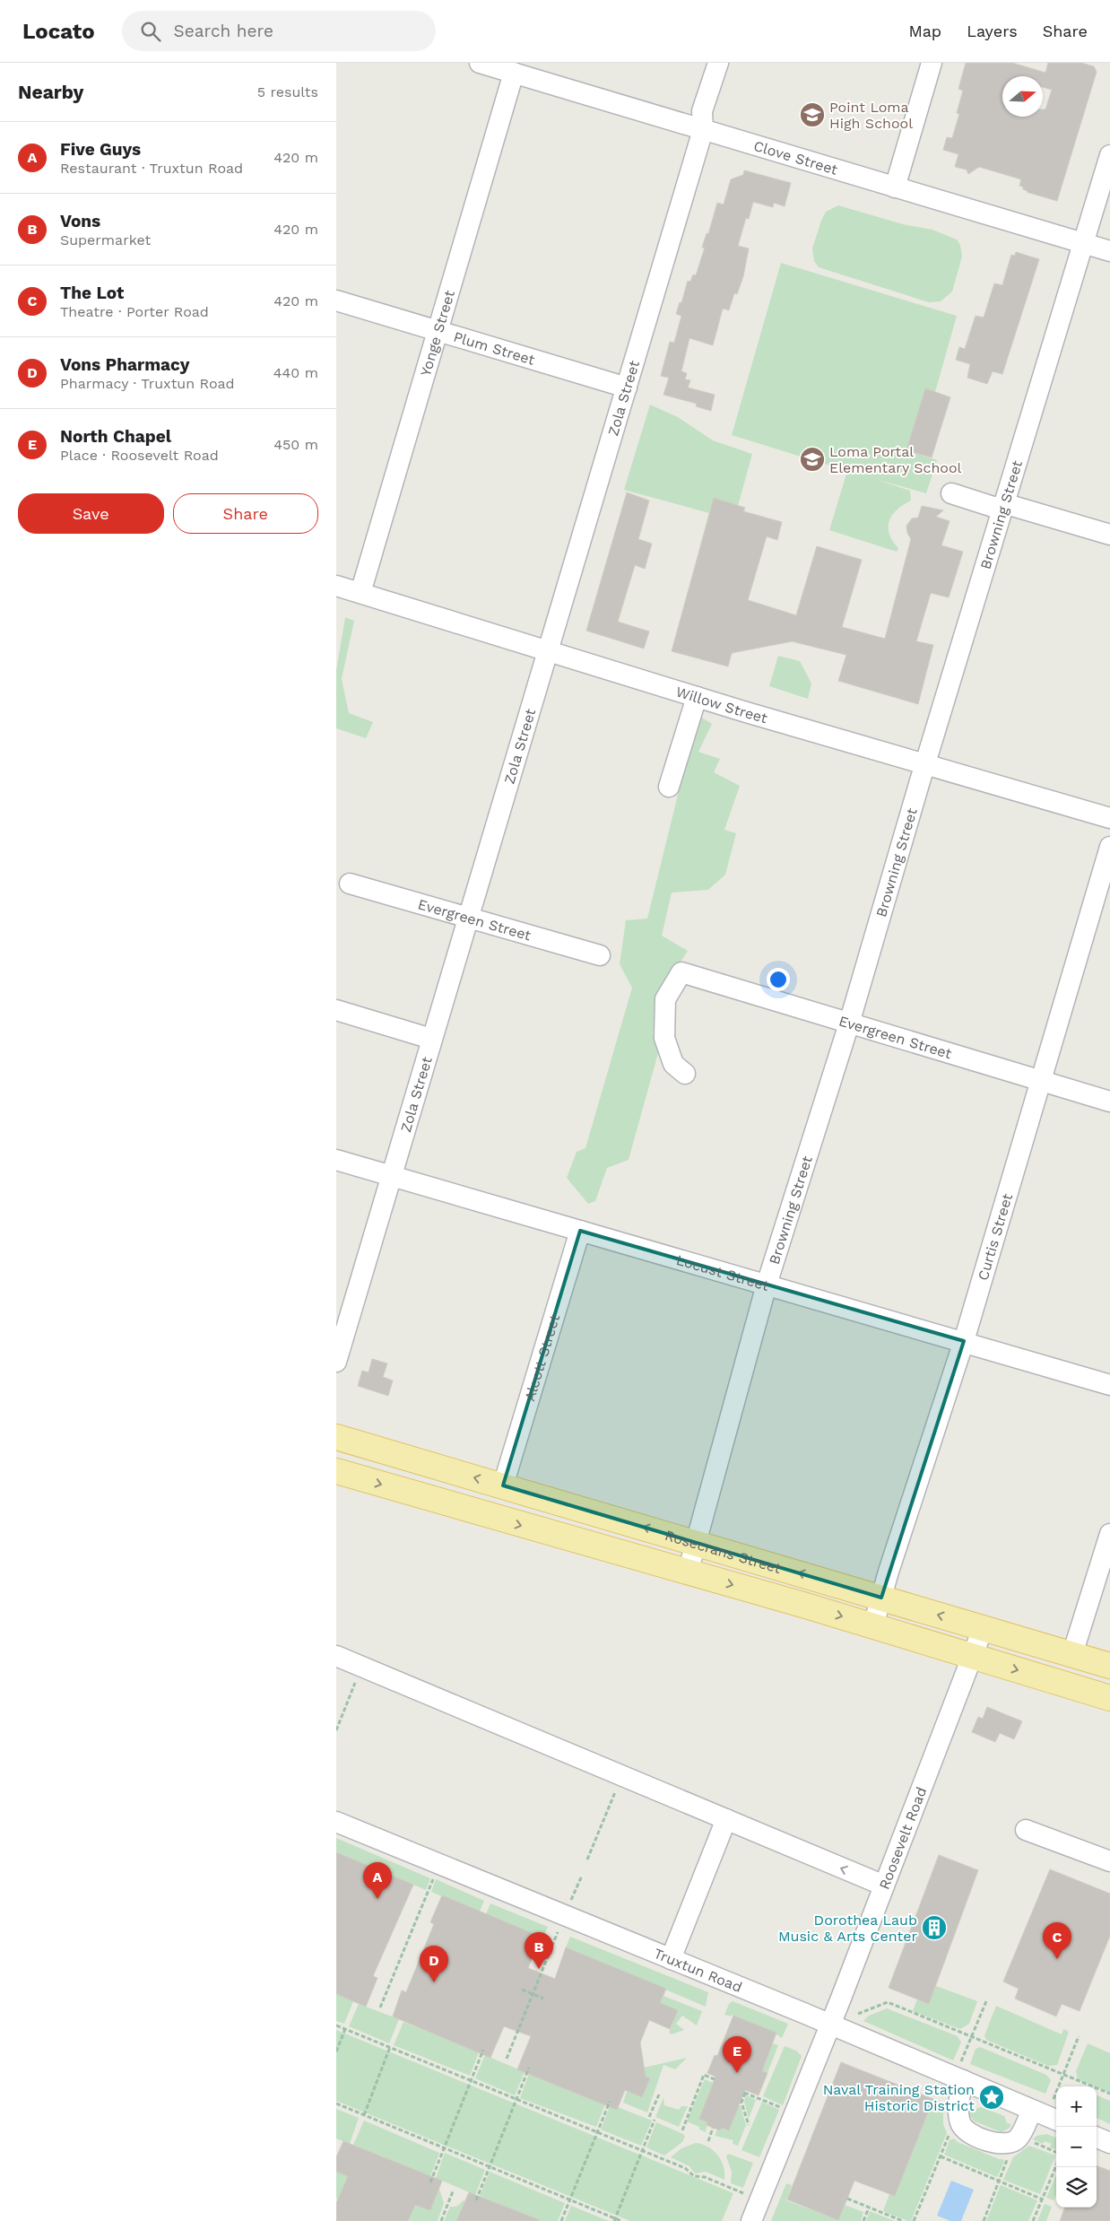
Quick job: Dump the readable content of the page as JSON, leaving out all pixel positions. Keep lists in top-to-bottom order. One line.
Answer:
{"streets":{"main road":["Rosecrans Street"],"street":["Clove Street","Yonge Street","Plum Street","Zola Street","Browning Street","Willow Street","Evergreen Street","Curtis Street","Locust Street","Alcott Street","Roosevelt Road","Truxtun Road"]},"crossings":[["Clove Street","Yonge Street"],["Clove Street","Zola Street"],["Clove Street","Browning Street"],["Yonge Street","Plum Street"],["Yonge Street","Willow Street"],["Plum Street","Zola Street"],["Zola Street","Willow Street"],["Zola Street","Evergreen Street"],["Zola Street","Locust Street"],["Browning Street","Willow Street"],["Browning Street","Evergreen Street"],["Browning Street","Locust Street"],["Browning Street","Rosecrans Street"],["Evergreen Street","Curtis Street"],["Curtis Street","Locust Street"],["Curtis Street","Rosecrans Street"],["Locust Street","Alcott Street"],["Alcott Street","Rosecrans Street"],["Rosecrans Street","Roosevelt Road"],["Roosevelt Road","Truxtun Road"]],"places":{"school or university":["Point Loma High School","Loma Portal Elementary School"],"building":["Dorothea Laub Music & Arts Center"],"place":["Naval Training Station Historic District"]},"north":"right","page":{"header":"Locato","search":"Search here","nav":["Map","Layers","Share"],"heading":["Nearby","5 results"],"list":[{"mark":"A","name":"Five Guys","note":"Restaurant · Truxtun Road","value":"420 m"},{"mark":"B","name":"Vons","note":"Supermarket","value":"420 m"},{"mark":"C","name":"The Lot","note":"Theatre · Porter Road","value":"420 m"},{"mark":"D","name":"Vons Pharmacy","note":"Pharmacy · Truxtun Road","value":"440 m"},{"mark":"E","name":"North Chapel","note":"Place · Roosevelt Road","value":"450 m"}],"buttons":["Save","Share"],"pins":["A","C","B","D","E"],"map_buttons":["+","−"]}}
